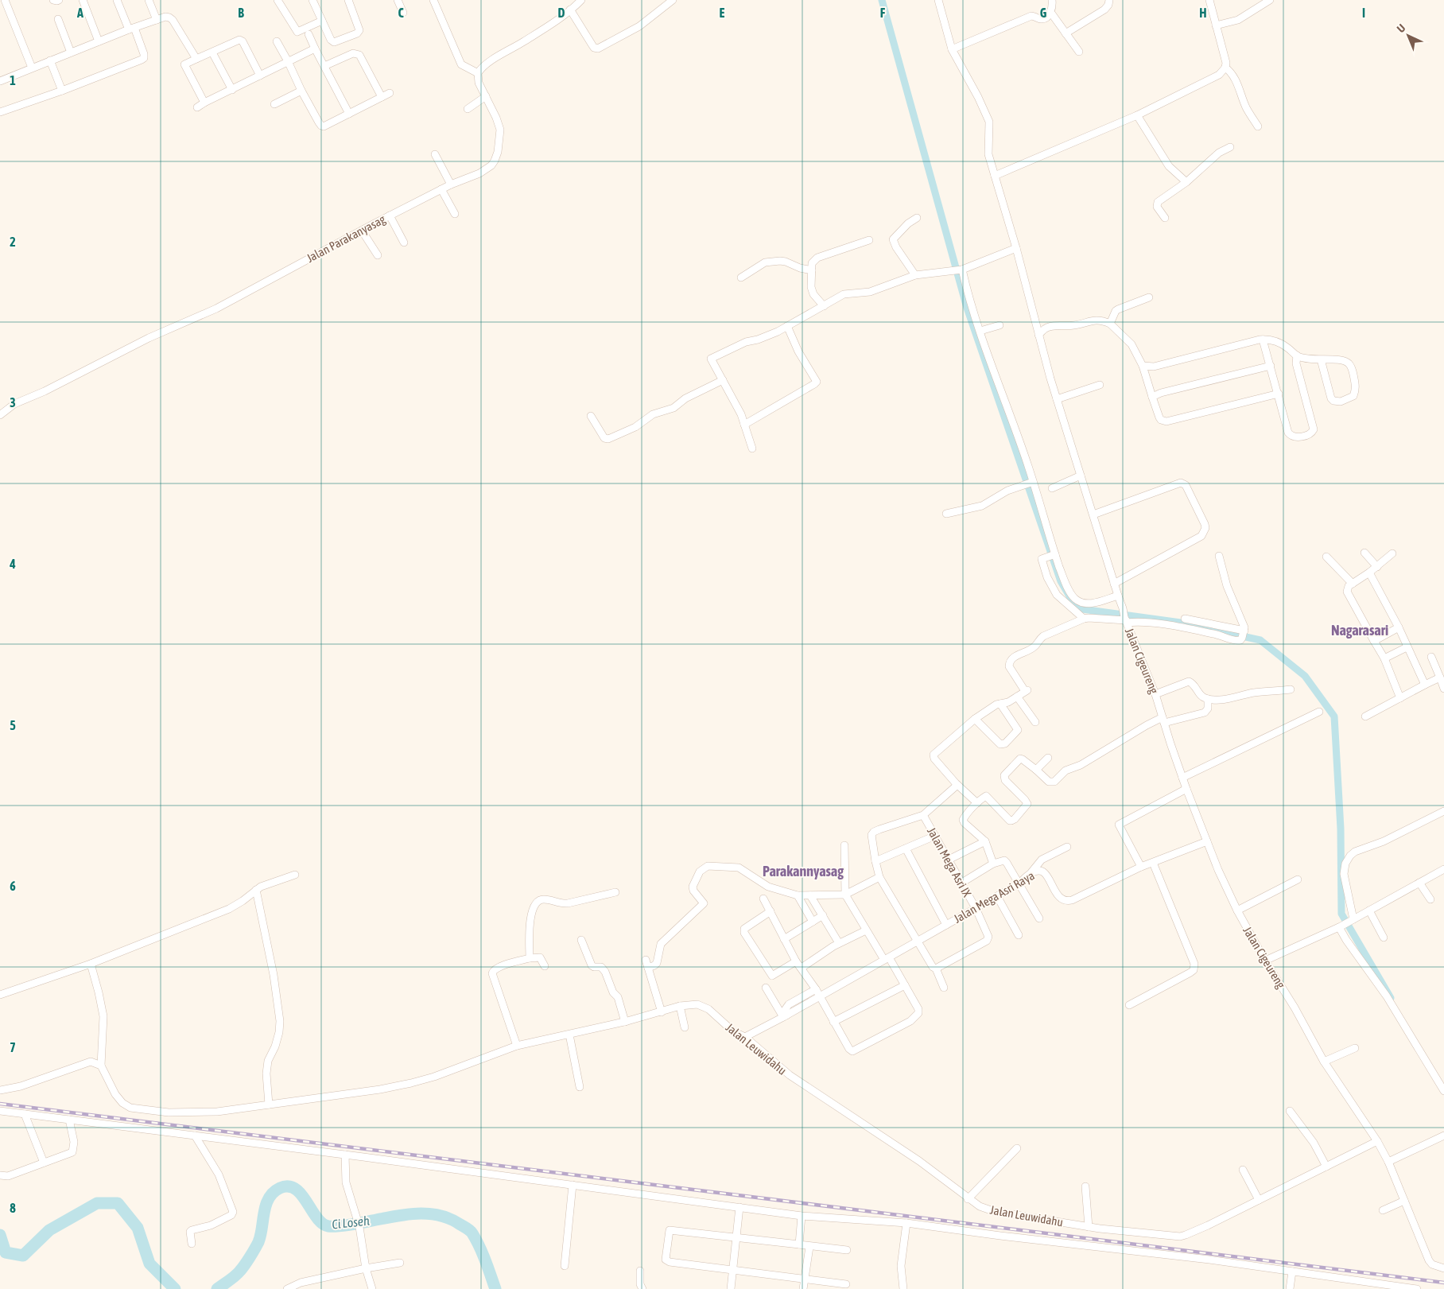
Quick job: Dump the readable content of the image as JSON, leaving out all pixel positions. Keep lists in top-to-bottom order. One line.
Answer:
{"streets":{"street":["Jalan Parakanyasag","Jalan Cigeureng","Jalan Mega Asri IX","Jalan Mega Asri Raya","Jalan Leuwidahu"]},"crossings":[["Jalan Cigeureng","Jalan Mega Asri Raya"],["Jalan Cigeureng","Jalan Leuwidahu"],["Jalan Mega Asri IX","Jalan Mega Asri Raya"],["Jalan Mega Asri Raya","Jalan Leuwidahu"]],"districts":["Nagarasari","Parakannyasag"],"water":["Ci Loseh"],"north":"top left","grid":{"columns":["A","B","C","D","E","F","G","H","I"],"rows":["1","2","3","4","5","6","7","8"]}}
